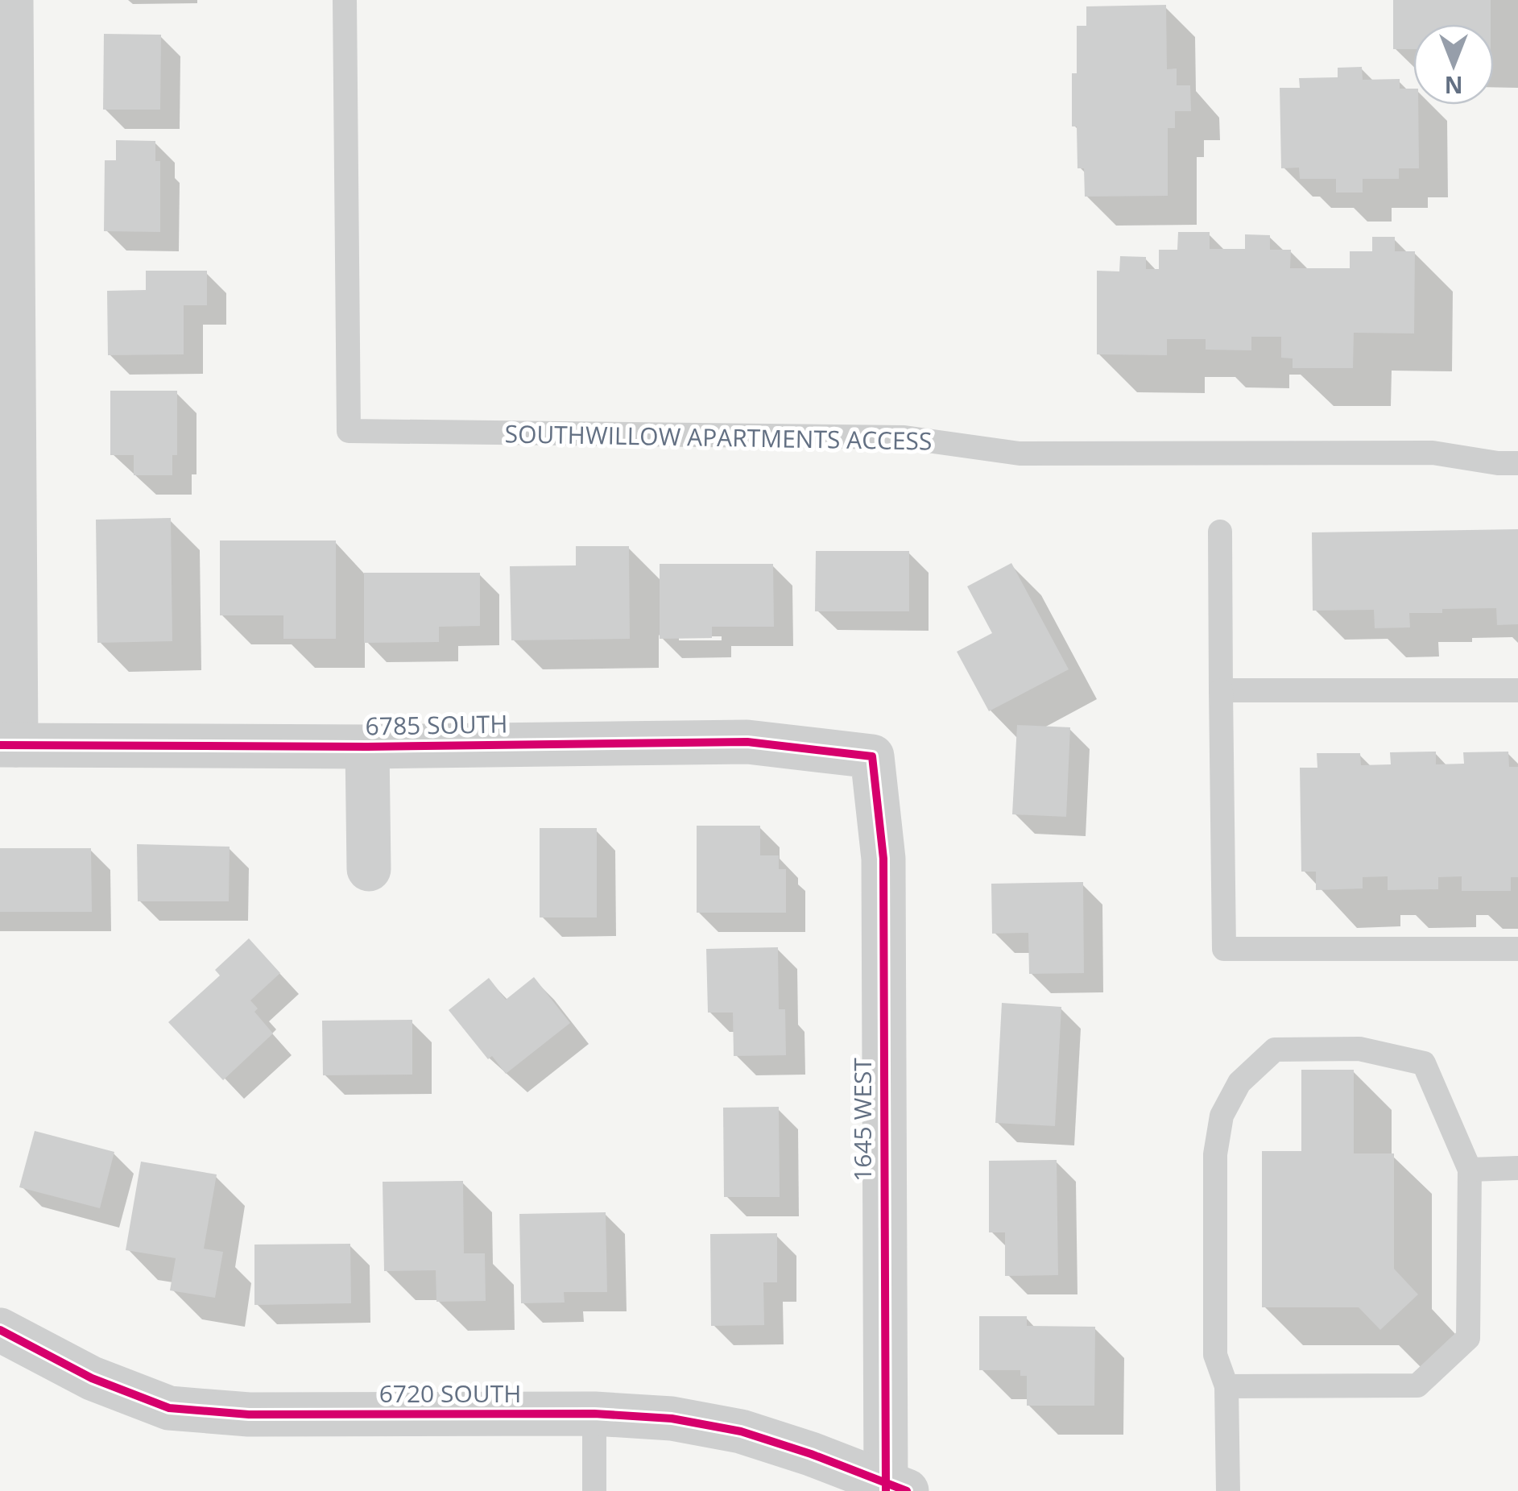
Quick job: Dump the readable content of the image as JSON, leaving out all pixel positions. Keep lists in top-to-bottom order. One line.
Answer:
{"streets":{"street":["6785 SOUTH","1645 WEST","6720 SOUTH"],"lane":["SOUTHWILLOW APARTMENTS ACCESS"]},"crossings":[["6785 SOUTH","1645 WEST"],["1645 WEST","6720 SOUTH"]],"north":"bottom"}
